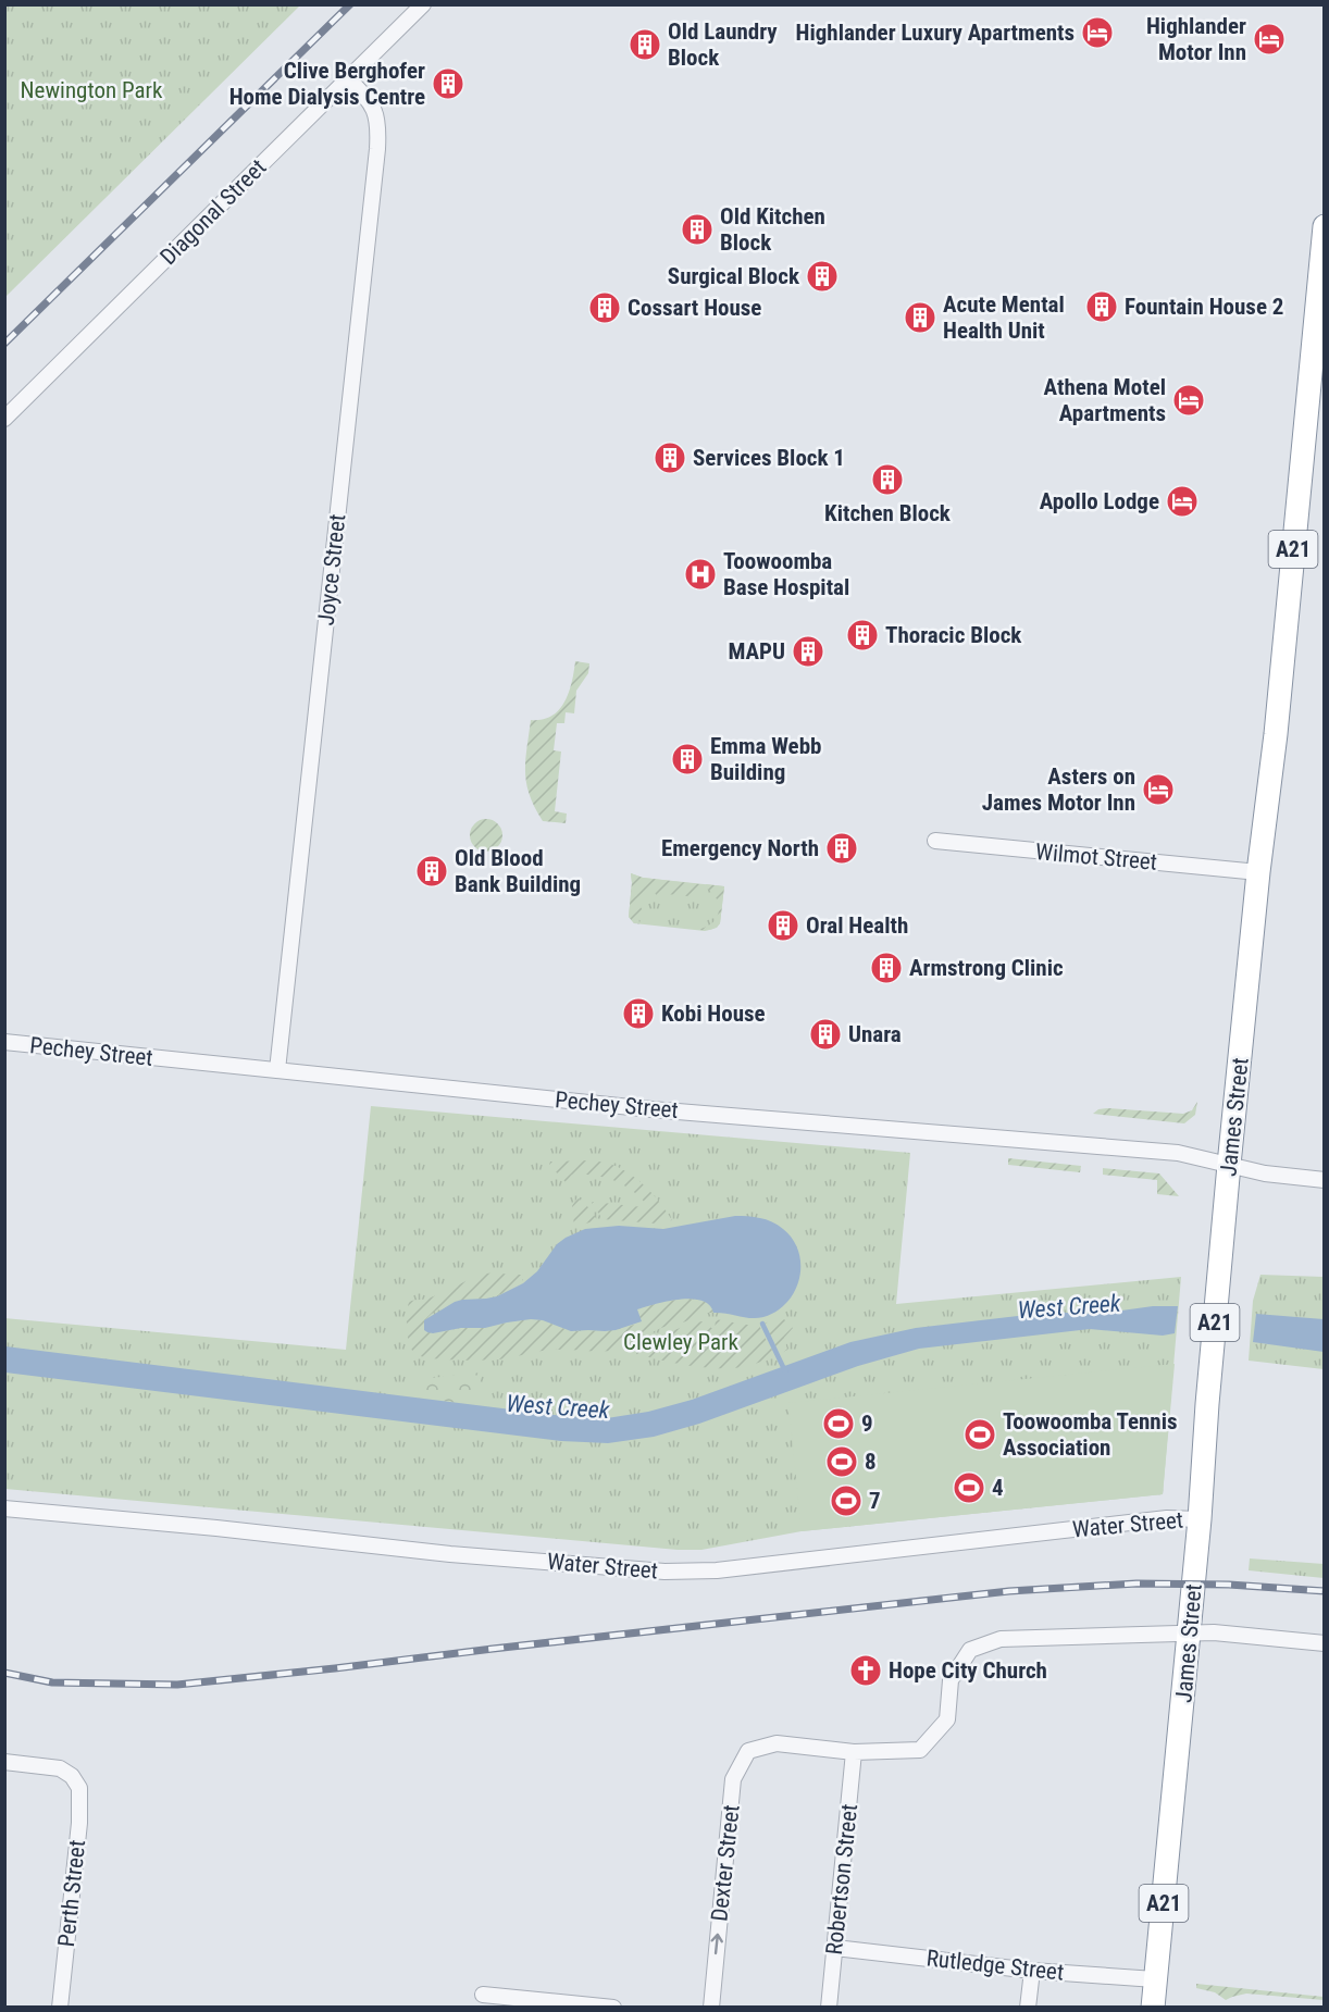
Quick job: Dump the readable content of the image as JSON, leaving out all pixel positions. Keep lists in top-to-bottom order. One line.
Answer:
{"streets":{"highway":["A21","James Street"],"street":["Diagonal Street","Joyce Street","Wilmot Street","Pechey Street","Water Street","Dexter Street","Robertson Street","Perth Street","Rutledge Street"]},"crossings":[["Diagonal Street","Joyce Street"],["Joyce Street","Pechey Street"],["Wilmot Street","James Street"],["Pechey Street","James Street"],["James Street","Water Street"],["James Street","Rutledge Street"],["Dexter Street","Robertson Street"],["Robertson Street","Rutledge Street"]],"water":["West Creek"],"parks":["Newington Park","Clewley Park"],"places":{"hotel":["Highlander Luxury Apartments","Highlander Motor Inn","Athena Motel Apartments","Apollo Lodge","Asters on James Motor Inn"],"building":["Old Laundry Block","Clive Berghofer Home Dialysis Centre","Old Kitchen Block","Surgical Block","Fountain House 2","Cossart House","Acute Mental Health Unit","Services Block 1","Kitchen Block","Thoracic Block","MAPU","Emma Webb Building","Emergency North","Old Blood Bank Building","Oral Health","Armstrong Clinic","Kobi House","Unara"],"hospital":["Toowoomba Base Hospital"],"sports":["9","Toowoomba Tennis Association","8","4","7"],"church":["Hope City Church"]}}
